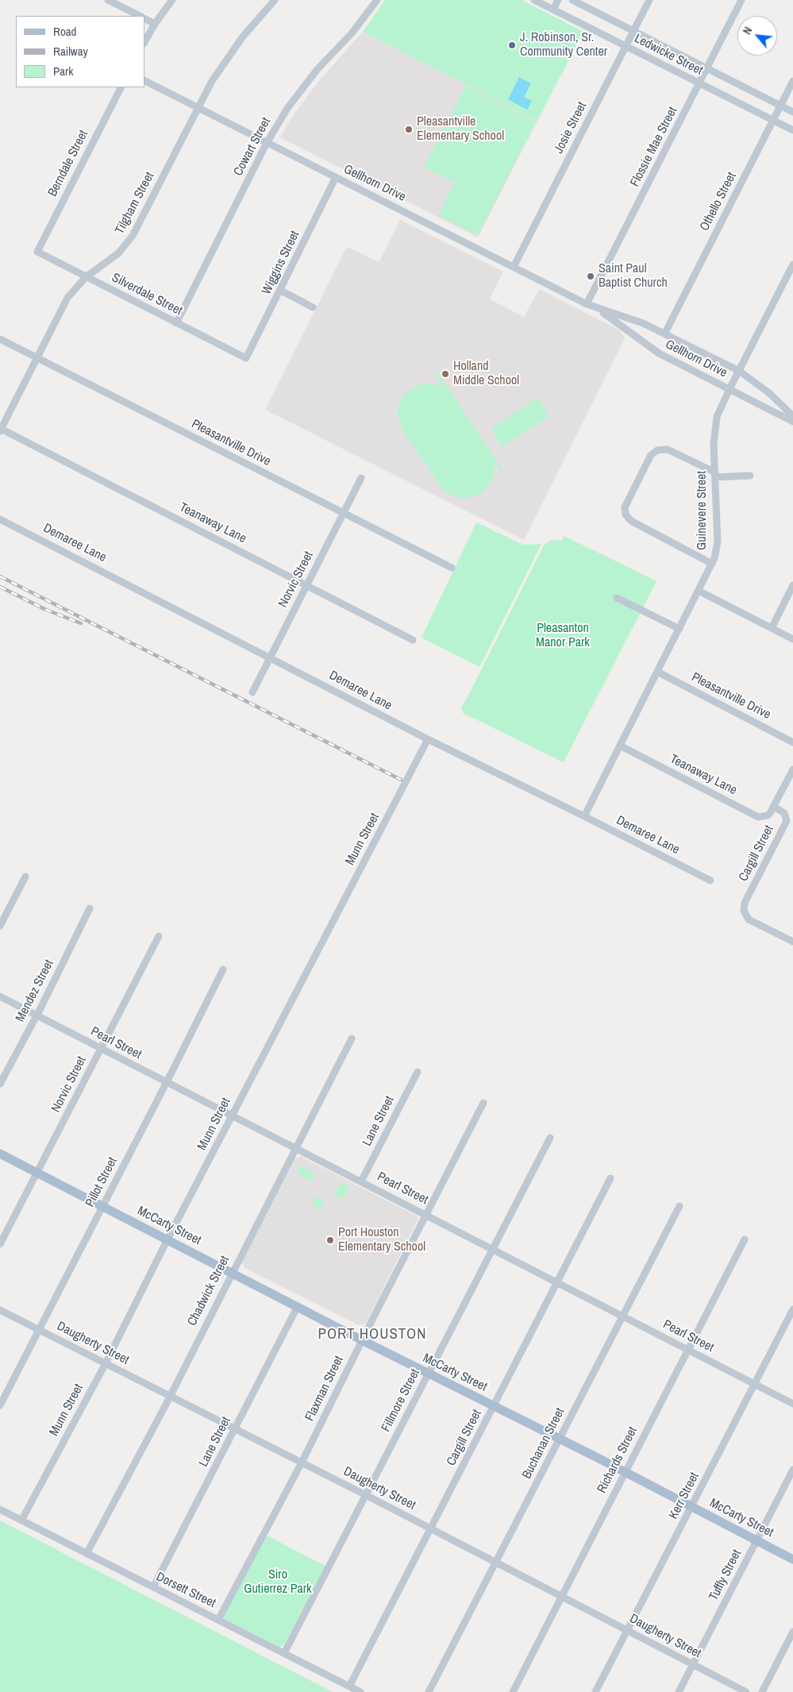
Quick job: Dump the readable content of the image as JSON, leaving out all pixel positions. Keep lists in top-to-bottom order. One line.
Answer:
{"streets":{"main road":["McCarty Street"],"street":["Ledwicke Street","Josie Street","Cowart Street","Flossie Mae Street","Berndale Street","Gellhorn Drive","Othello Street","Tilgham Street","Wiggins Street","Silverdale Street","Pleasantville Drive","Guinevere Street","Teanaway Lane","Demaree Lane","Norvic Street","Munn Street","Cargill Street","Mendez Street","Pearl Street","Lane Street","Pillot Street","Chadwick Street","Daugherty Street","Flaxman Street","Fillmore Street","Buchanan Street","Richards Street","Kerr Street","Tuffly Street","Dorsett Street"]},"crossings":[["Ledwicke Street","Josie Street"],["Ledwicke Street","Flossie Mae Street"],["Ledwicke Street","Othello Street"],["Josie Street","Gellhorn Drive"],["Cowart Street","Gellhorn Drive"],["Cowart Street","Silverdale Street"],["Flossie Mae Street","Gellhorn Drive"],["Berndale Street","Silverdale Street"],["Gellhorn Drive","Othello Street"],["Gellhorn Drive","Tilgham Street"],["Gellhorn Drive","Wiggins Street"],["Gellhorn Drive","Guinevere Street"],["Tilgham Street","Silverdale Street"],["Tilgham Street","Pleasantville Drive"],["Tilgham Street","Teanaway Lane"],["Wiggins Street","Silverdale Street"],["Pleasantville Drive","Guinevere Street"],["Pleasantville Drive","Norvic Street"],["Guinevere Street","Teanaway Lane"],["Guinevere Street","Demaree Lane"],["Teanaway Lane","Norvic Street"],["Teanaway Lane","Cargill Street"],["Demaree Lane","Norvic Street"],["Demaree Lane","Munn Street"],["Norvic Street","Pearl Street"],["Norvic Street","McCarty Street"],["Munn Street","Pearl Street"],["Munn Street","McCarty Street"],["Munn Street","Daugherty Street"],["Munn Street","Dorsett Street"],["Cargill Street","Pearl Street"],["Cargill Street","McCarty Street"],["Cargill Street","Daugherty Street"],["Cargill Street","Dorsett Street"],["Mendez Street","Pearl Street"],["Pearl Street","Lane Street"],["Pearl Street","Pillot Street"],["Pearl Street","Chadwick Street"],["Pearl Street","Flaxman Street"],["Pearl Street","Fillmore Street"],["Pearl Street","Buchanan Street"],["Pearl Street","Richards Street"],["Pearl Street","Kerr Street"],["Lane Street","McCarty Street"],["Lane Street","Daugherty Street"],["Lane Street","Dorsett Street"],["Pillot Street","McCarty Street"],["Pillot Street","Daugherty Street"],["McCarty Street","Chadwick Street"],["McCarty Street","Flaxman Street"],["McCarty Street","Fillmore Street"],["McCarty Street","Buchanan Street"],["McCarty Street","Richards Street"],["McCarty Street","Kerr Street"],["McCarty Street","Tuffly Street"],["Chadwick Street","Daugherty Street"],["Chadwick Street","Dorsett Street"],["Daugherty Street","Flaxman Street"],["Daugherty Street","Fillmore Street"],["Daugherty Street","Buchanan Street"],["Daugherty Street","Richards Street"],["Daugherty Street","Kerr Street"],["Daugherty Street","Tuffly Street"],["Flaxman Street","Dorsett Street"],["Fillmore Street","Dorsett Street"]],"districts":["PORT HOUSTON"],"parks":["Pleasanton Manor Park","Siro Gutierrez Park"],"places":["J. Robinson, Sr. Community Center","Pleasantville Elementary School","Saint Paul Baptist Church","Holland Middle School","Port Houston Elementary School"],"legend":["Road","Railway","Park"],"north":"top left"}
